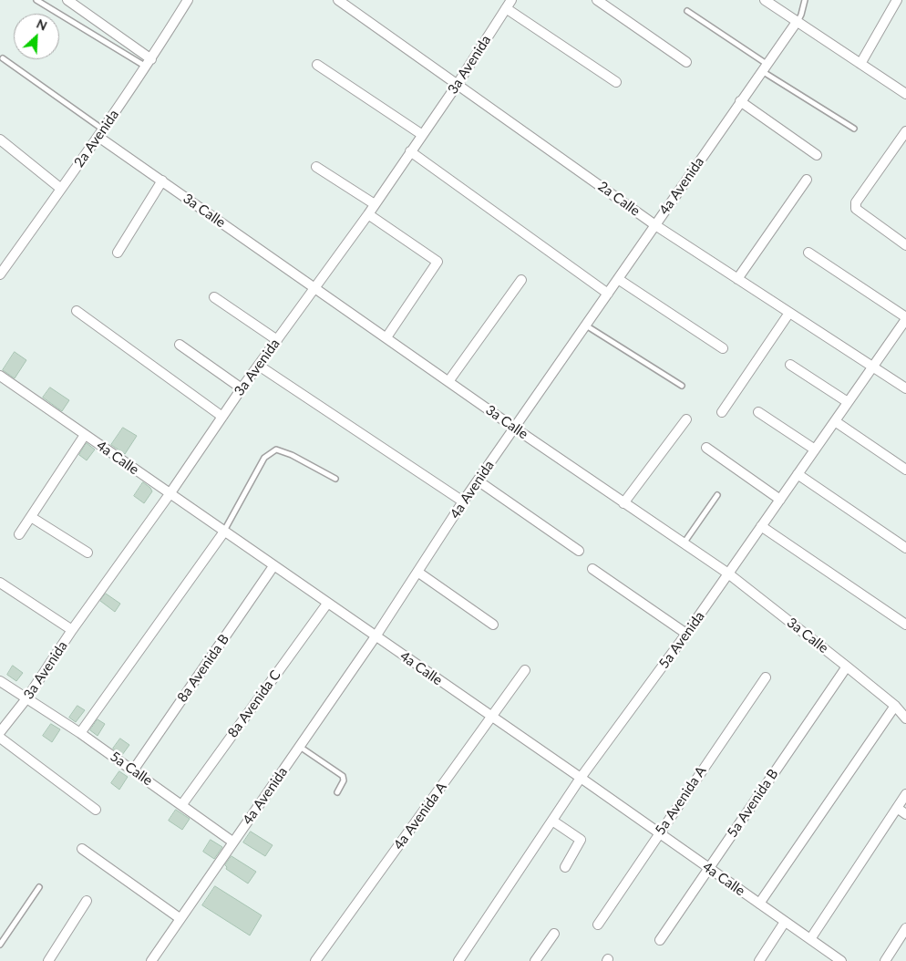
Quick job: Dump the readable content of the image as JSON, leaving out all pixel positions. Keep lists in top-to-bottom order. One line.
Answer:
{"streets":{"street":["3a Avenida","2a Avenida","4a Avenida","2a Calle","3a Calle","4a Calle","5a Avenida","8a Avenida B","8a Avenida C","5a Calle","5a Avenida A","5a Avenida B","4a Avenida A"]},"crossings":[["3a Avenida","2a Calle"],["3a Avenida","3a Calle"],["3a Avenida","4a Calle"],["3a Avenida","5a Calle"],["2a Avenida","3a Calle"],["4a Avenida","2a Calle"],["4a Avenida","3a Calle"],["4a Avenida","4a Calle"],["4a Avenida","5a Calle"],["2a Calle","5a Avenida"],["3a Calle","5a Avenida"],["3a Calle","5a Avenida B"],["4a Calle","5a Avenida"],["4a Calle","8a Avenida B"],["4a Calle","8a Avenida C"],["4a Calle","5a Avenida A"],["4a Calle","5a Avenida B"],["4a Calle","4a Avenida A"],["8a Avenida B","5a Calle"],["8a Avenida C","5a Calle"]],"north":"top right"}
